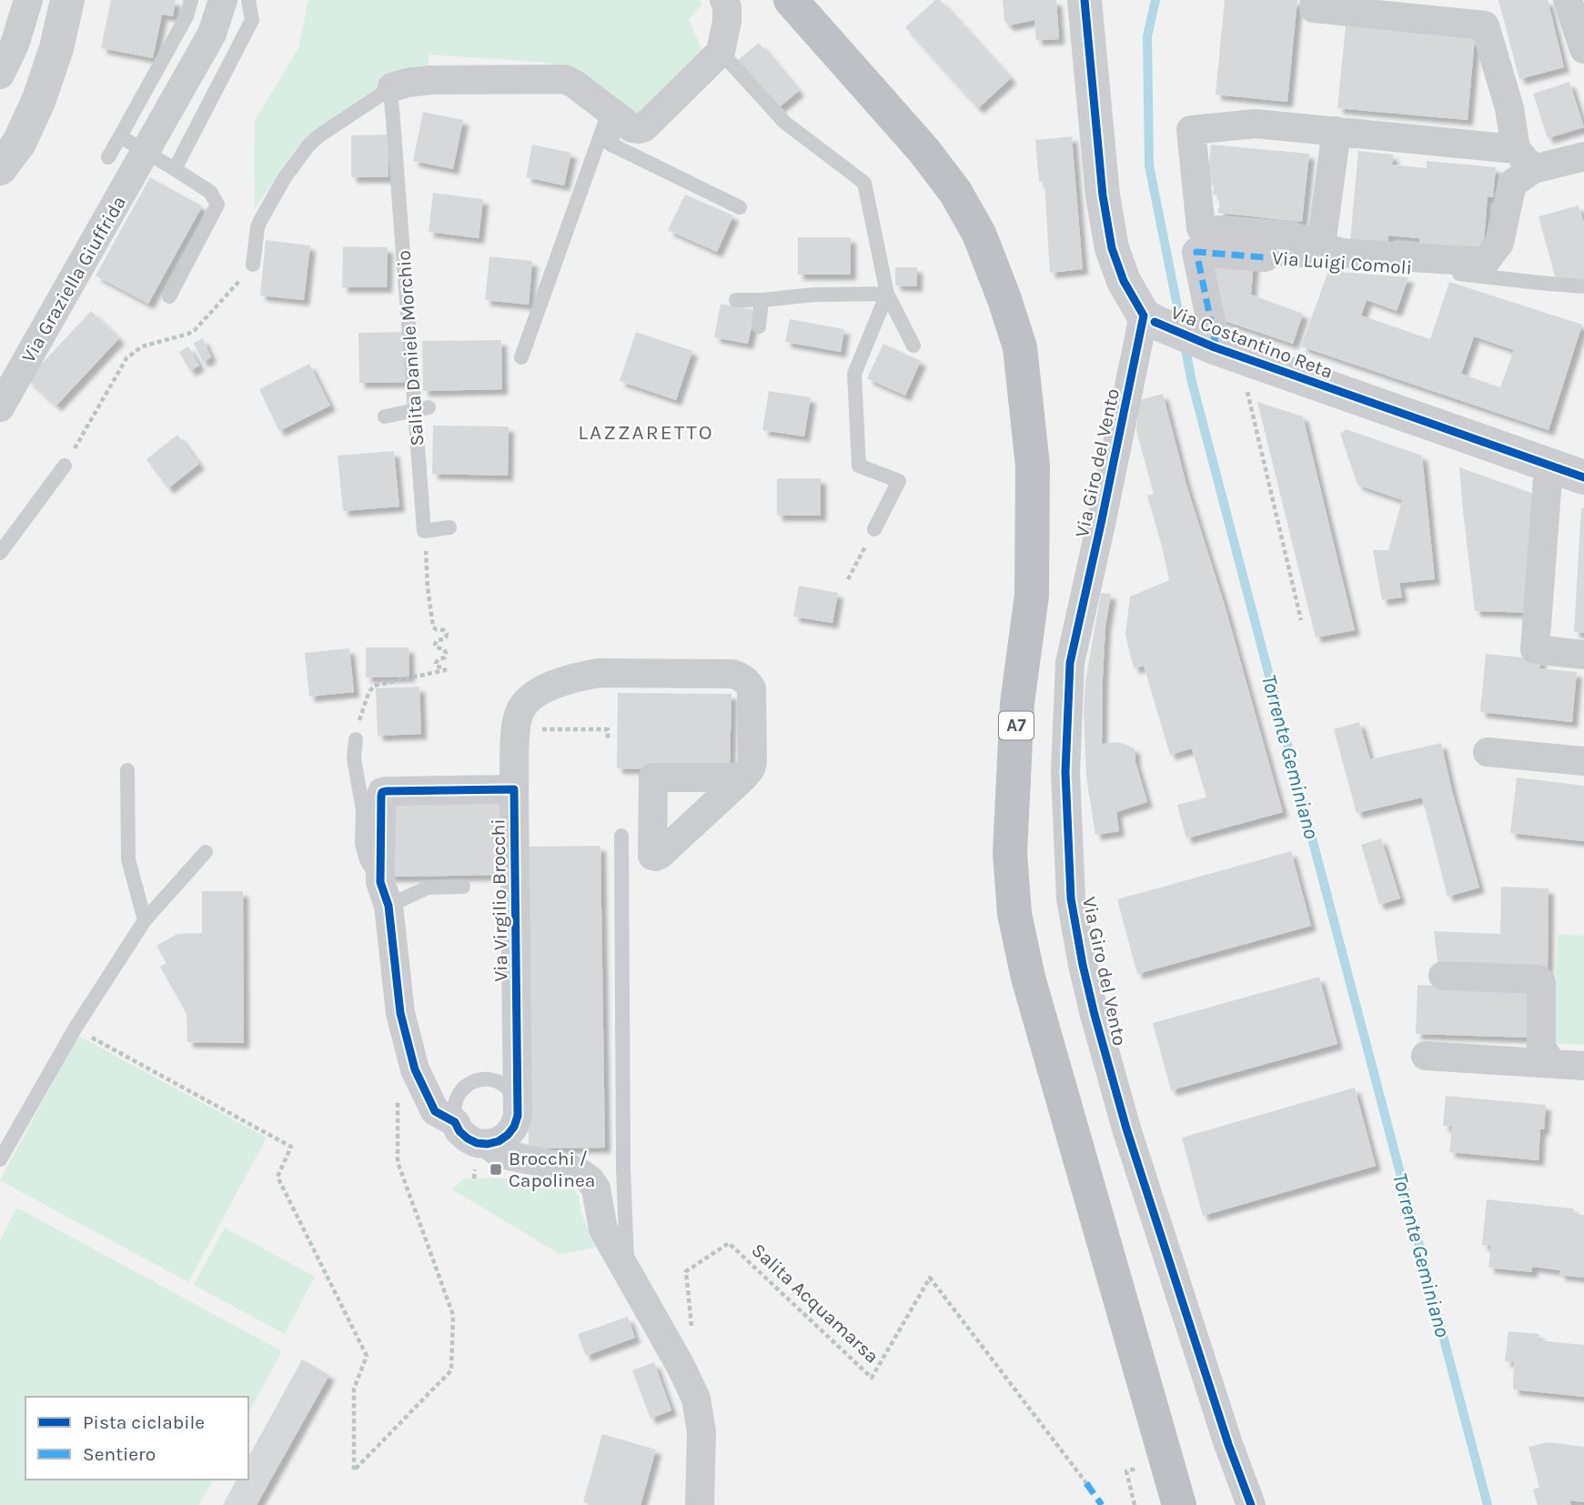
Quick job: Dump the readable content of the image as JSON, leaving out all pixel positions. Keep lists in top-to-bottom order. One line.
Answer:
{"streets":{"highway":["A7"],"main road":["Via Costantino Reta"],"street":["Via Luigi Comoli","Via Graziella Giuffrida","Via Giro del Vento","Via Virgilio Brocchi"],"lane":["Salita Daniele Morchio"],"path":["Salita Acquamarsa"]},"crossings":[["Via Luigi Comoli","Via Costantino Reta"],["Via Costantino Reta","Via Giro del Vento"]],"districts":["LAZZARETTO"],"water":["Torrente Geminiano"],"places":{"transit":["Brocchi / Capolinea"]},"legend":["Pista ciclabile","Sentiero"]}
